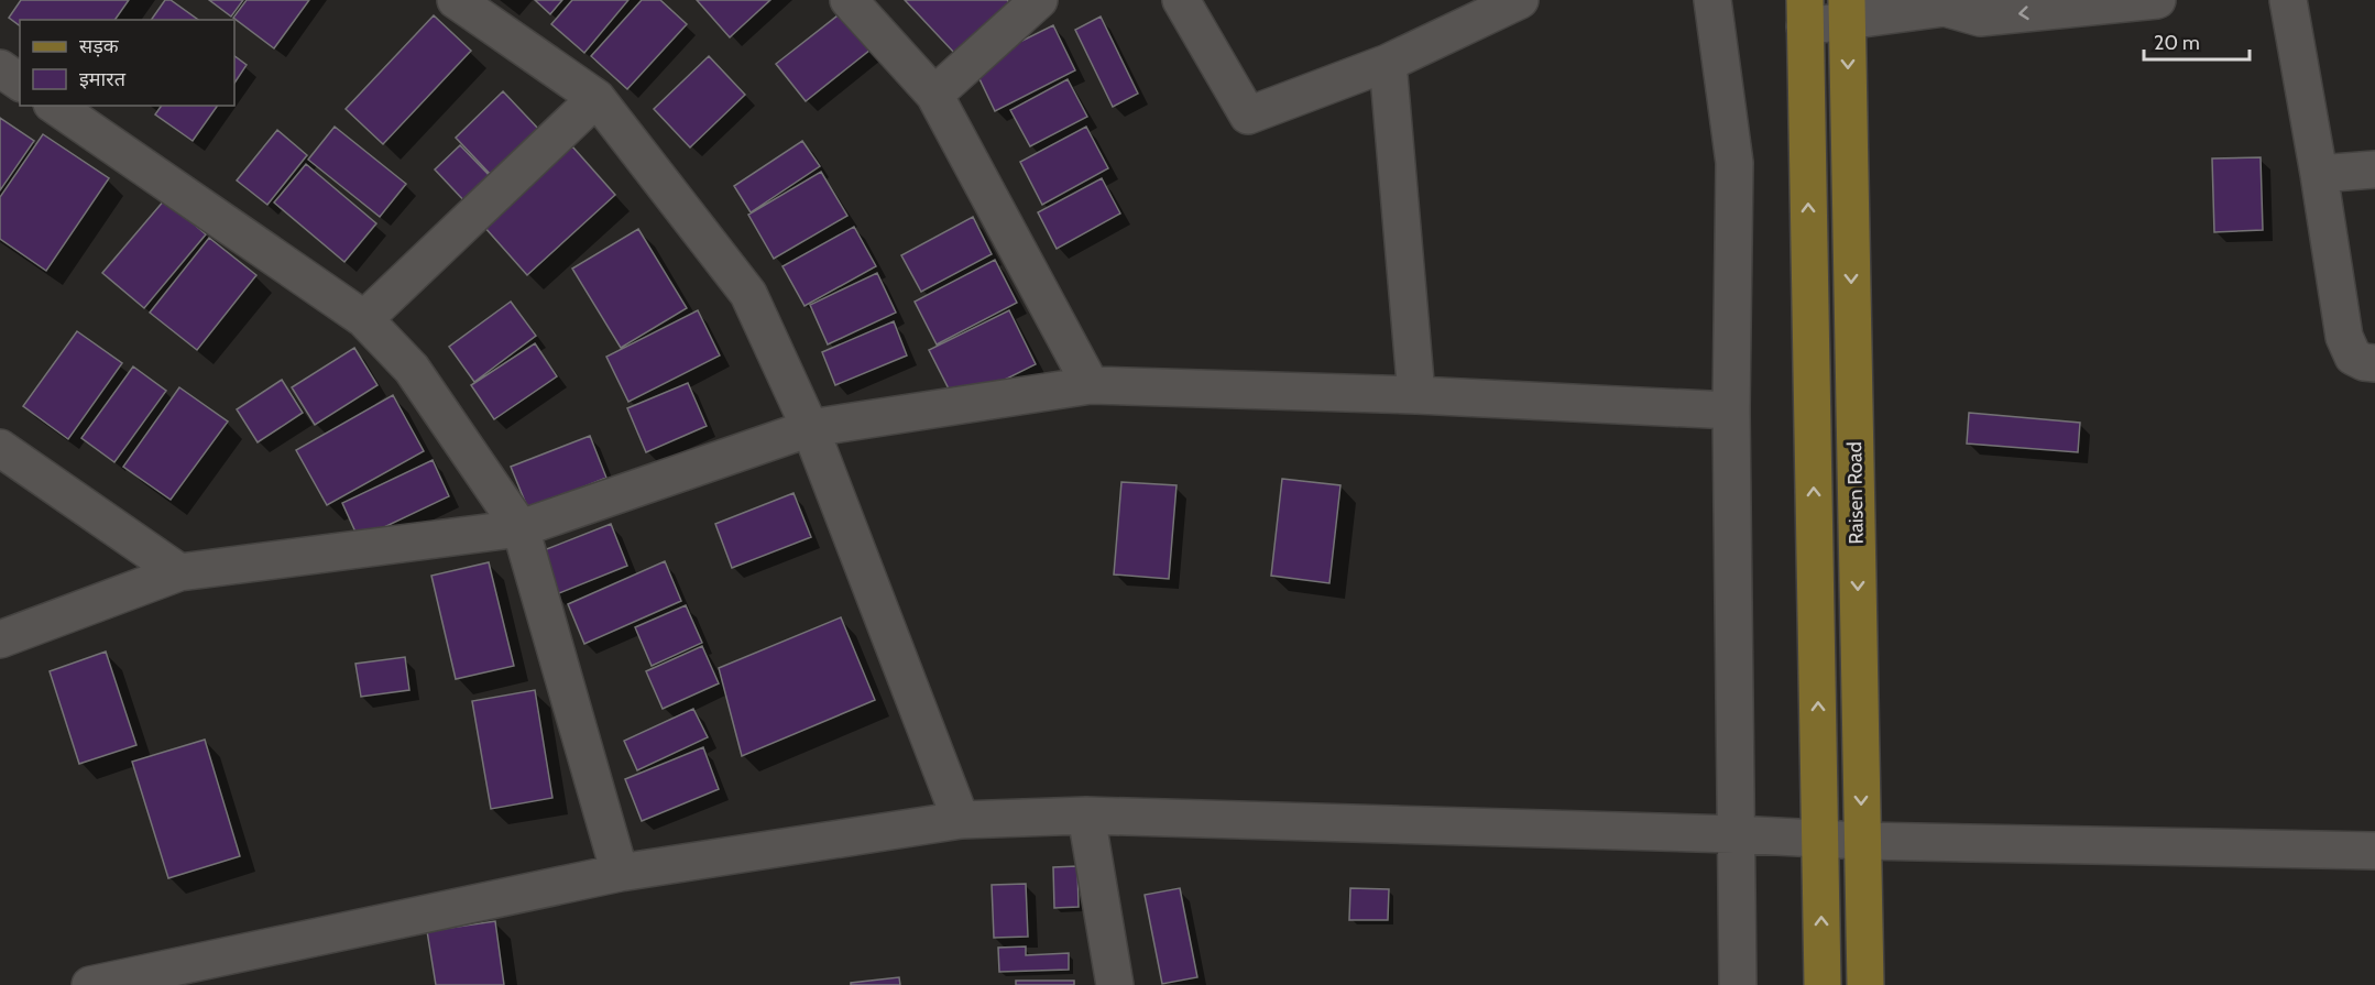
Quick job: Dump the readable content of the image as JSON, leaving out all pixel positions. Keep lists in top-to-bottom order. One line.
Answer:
{"streets":{"main road":["Raisen Road"]},"legend":["सड़क","इमारत"],"scale_bar":"20 m"}
